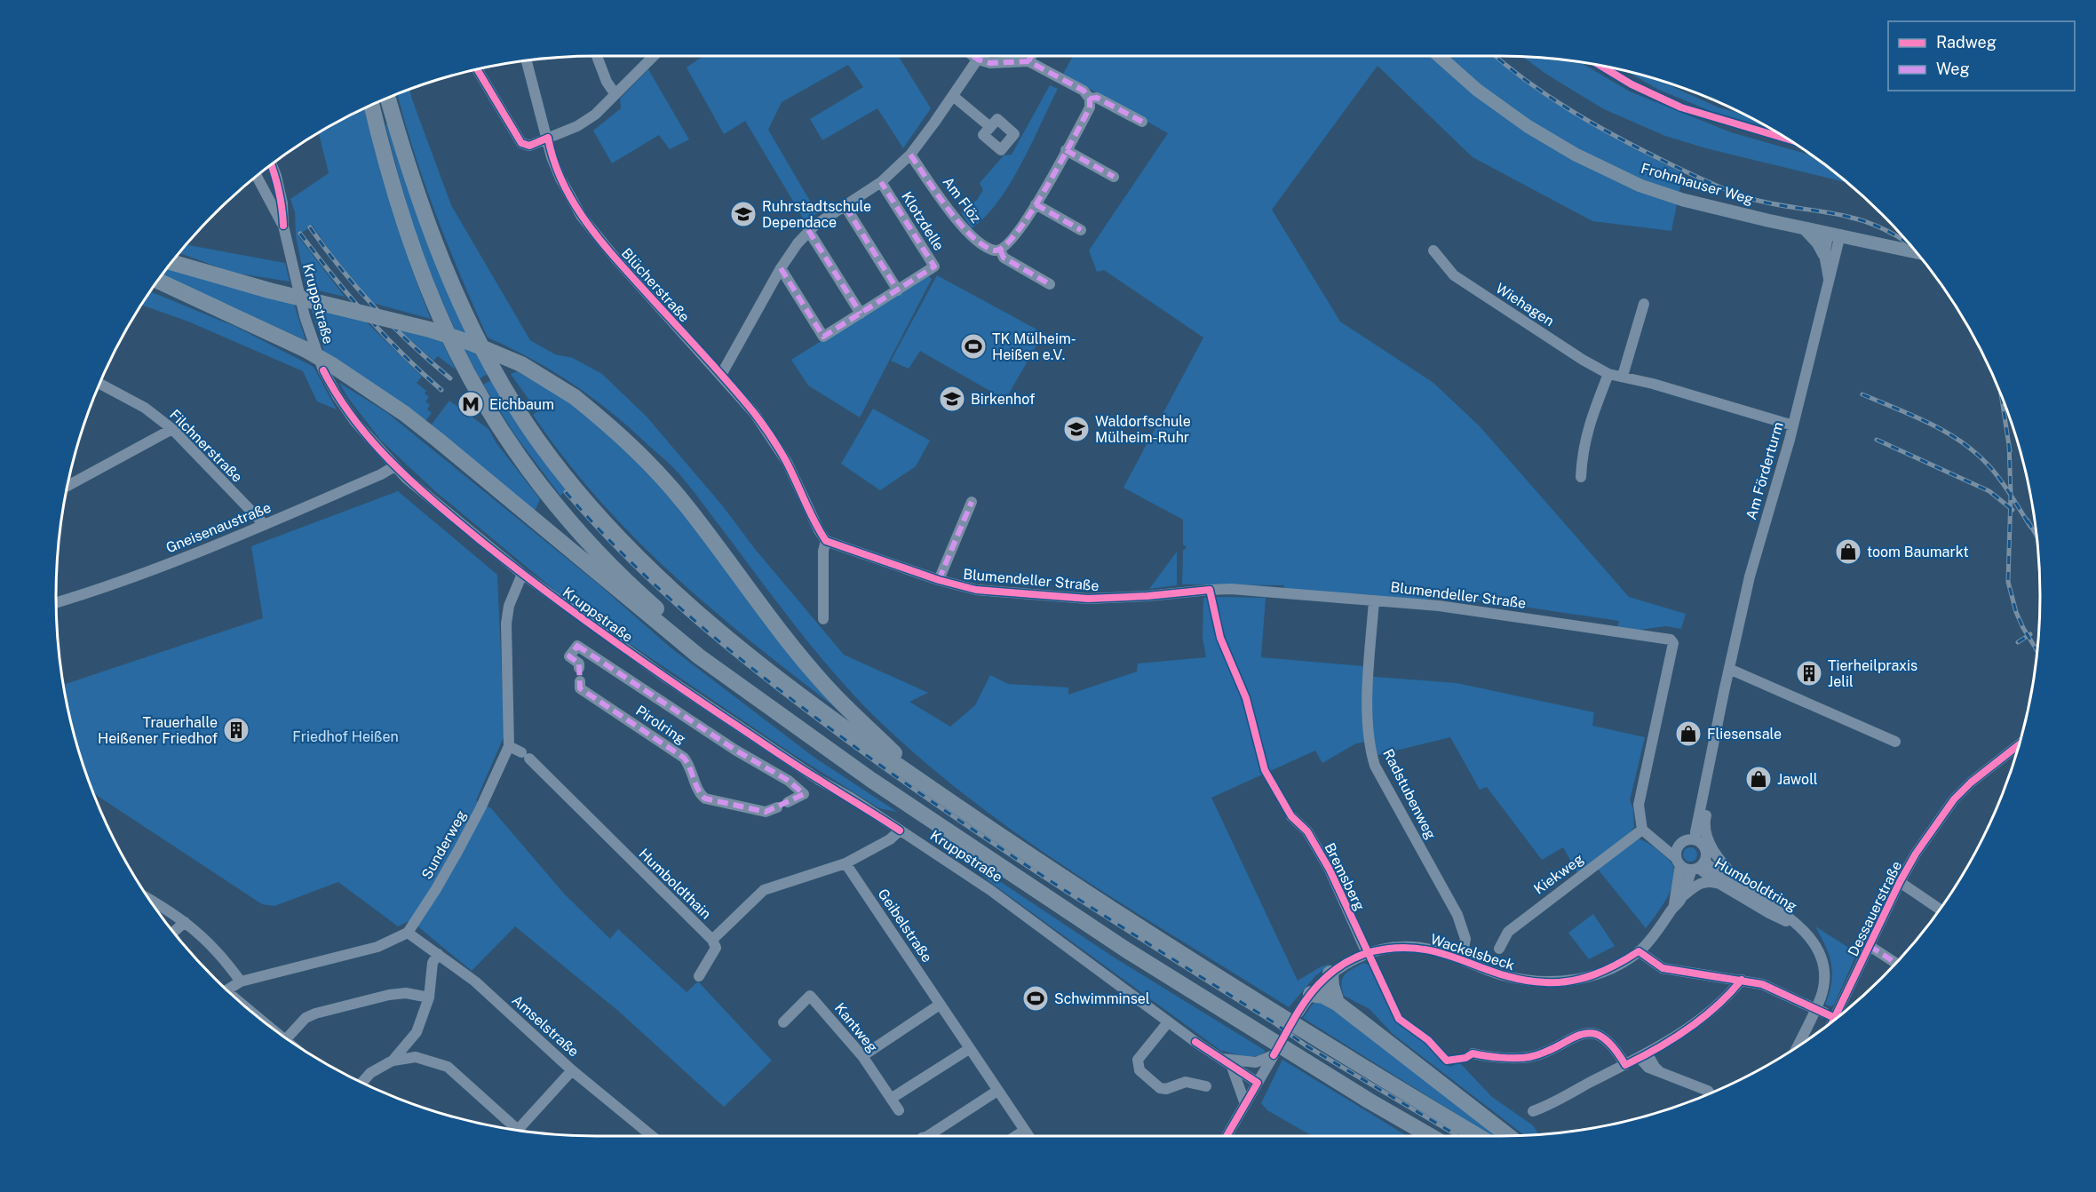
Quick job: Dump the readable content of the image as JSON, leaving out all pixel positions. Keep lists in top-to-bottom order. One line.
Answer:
{"streets":{"main road":["Frohnhauser Weg"],"street":["Am Flöz","Klotzdelle","Blücherstraße","Kruppstraße","Wiehagen","Filchnerstraße","Am Förderturm","Gneisenaustraße","Blumendeller Straße","Pirolring","Radstubenweg","Sunderweg","Kiekweg","Bremsberg","Humboldthain","Humboldtring","Dessauerstraße","Geibelstraße","Wackelsbeck","Amselstraße","Kantweg"]},"crossings":[["Frohnhauser Weg","Am Förderturm"],["Blücherstraße","Blumendeller Straße"],["Kruppstraße","Gneisenaustraße"],["Kruppstraße","Sunderweg"],["Kruppstraße","Humboldthain"],["Wiehagen","Am Förderturm"],["Filchnerstraße","Gneisenaustraße"],["Am Förderturm","Humboldtring"],["Am Förderturm","Wackelsbeck"],["Blumendeller Straße","Radstubenweg"],["Blumendeller Straße","Kiekweg"],["Radstubenweg","Wackelsbeck"],["Sunderweg","Humboldthain"],["Sunderweg","Amselstraße"],["Bremsberg","Wackelsbeck"],["Humboldthain","Geibelstraße"]],"parks":["Friedhof Heißen"],"places":{"school or university":["Ruhrstadtschule Dependace","Birkenhof","Waldorfschule Mülheim-Ruhr"],"sports":["TK Mülheim- Heißen e.V.","Schwimminsel"],"metro station":["Eichbaum"],"shop":["toom Baumarkt","Fliesensale","Jawoll"],"building":["Tierheilpraxis Jelil","Trauerhalle Heißener Friedhof"]},"legend":["Radweg","Weg"]}
